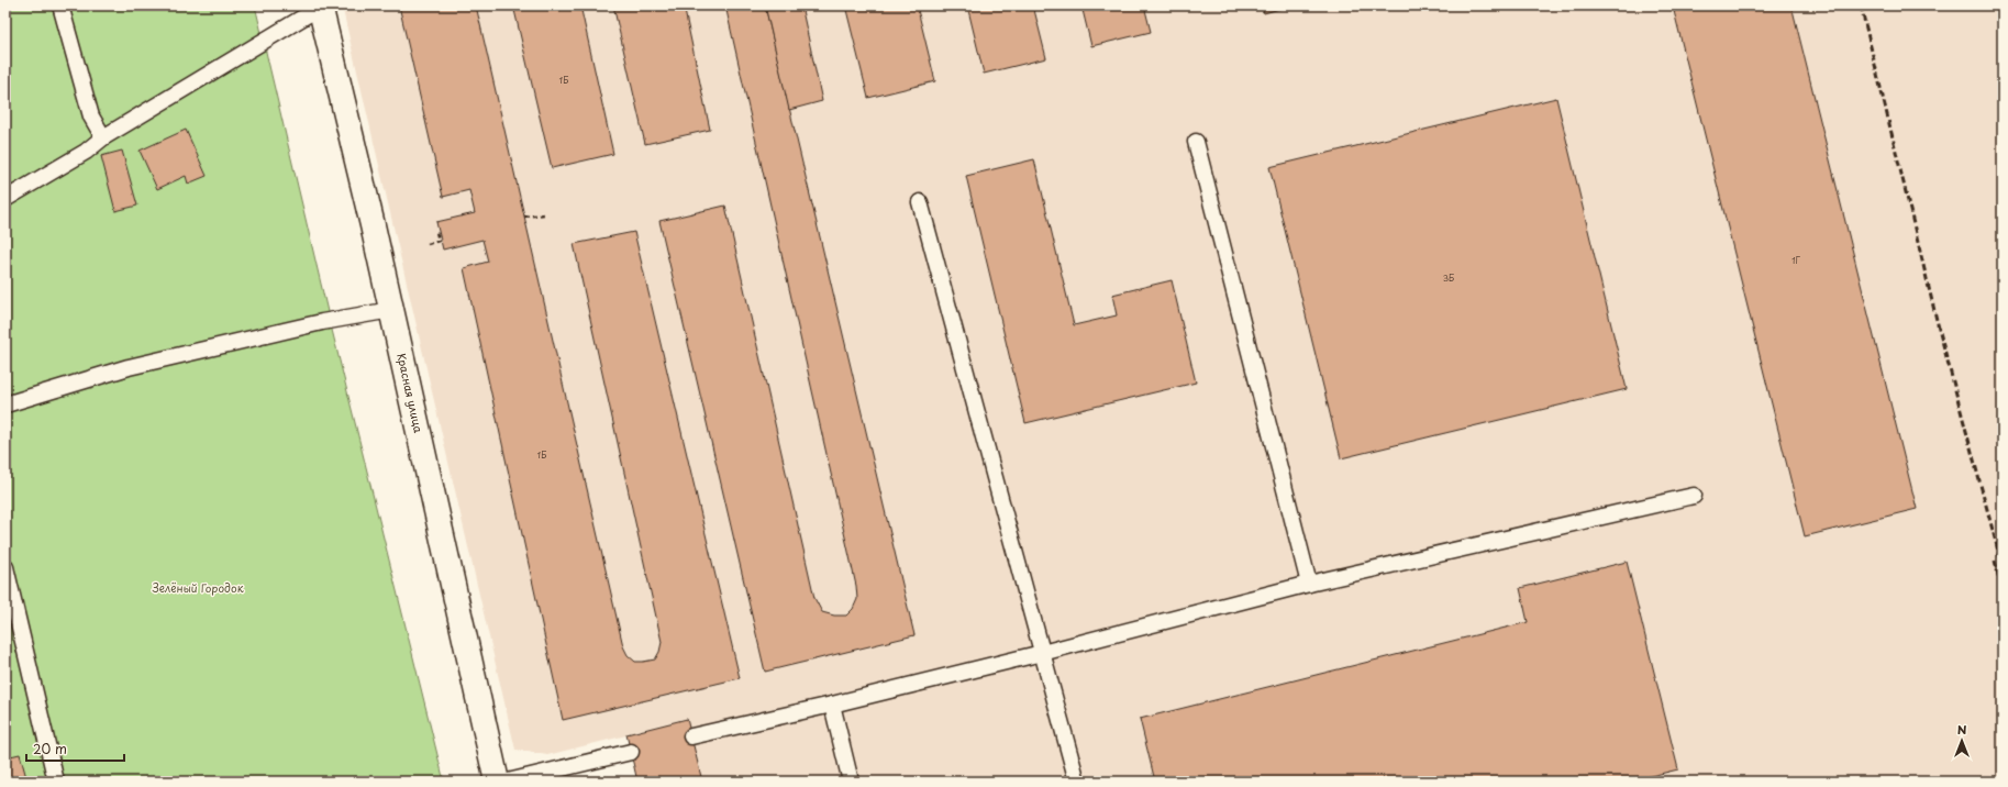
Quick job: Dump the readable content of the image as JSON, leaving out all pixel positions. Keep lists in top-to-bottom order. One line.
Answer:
{"streets":{"main road":["Красная улица"]},"parks":["Зелёный Городок"],"house_numbers":["1Б","1Г","3Б","1Б"],"scale_bar":"20 m","north":"top"}
